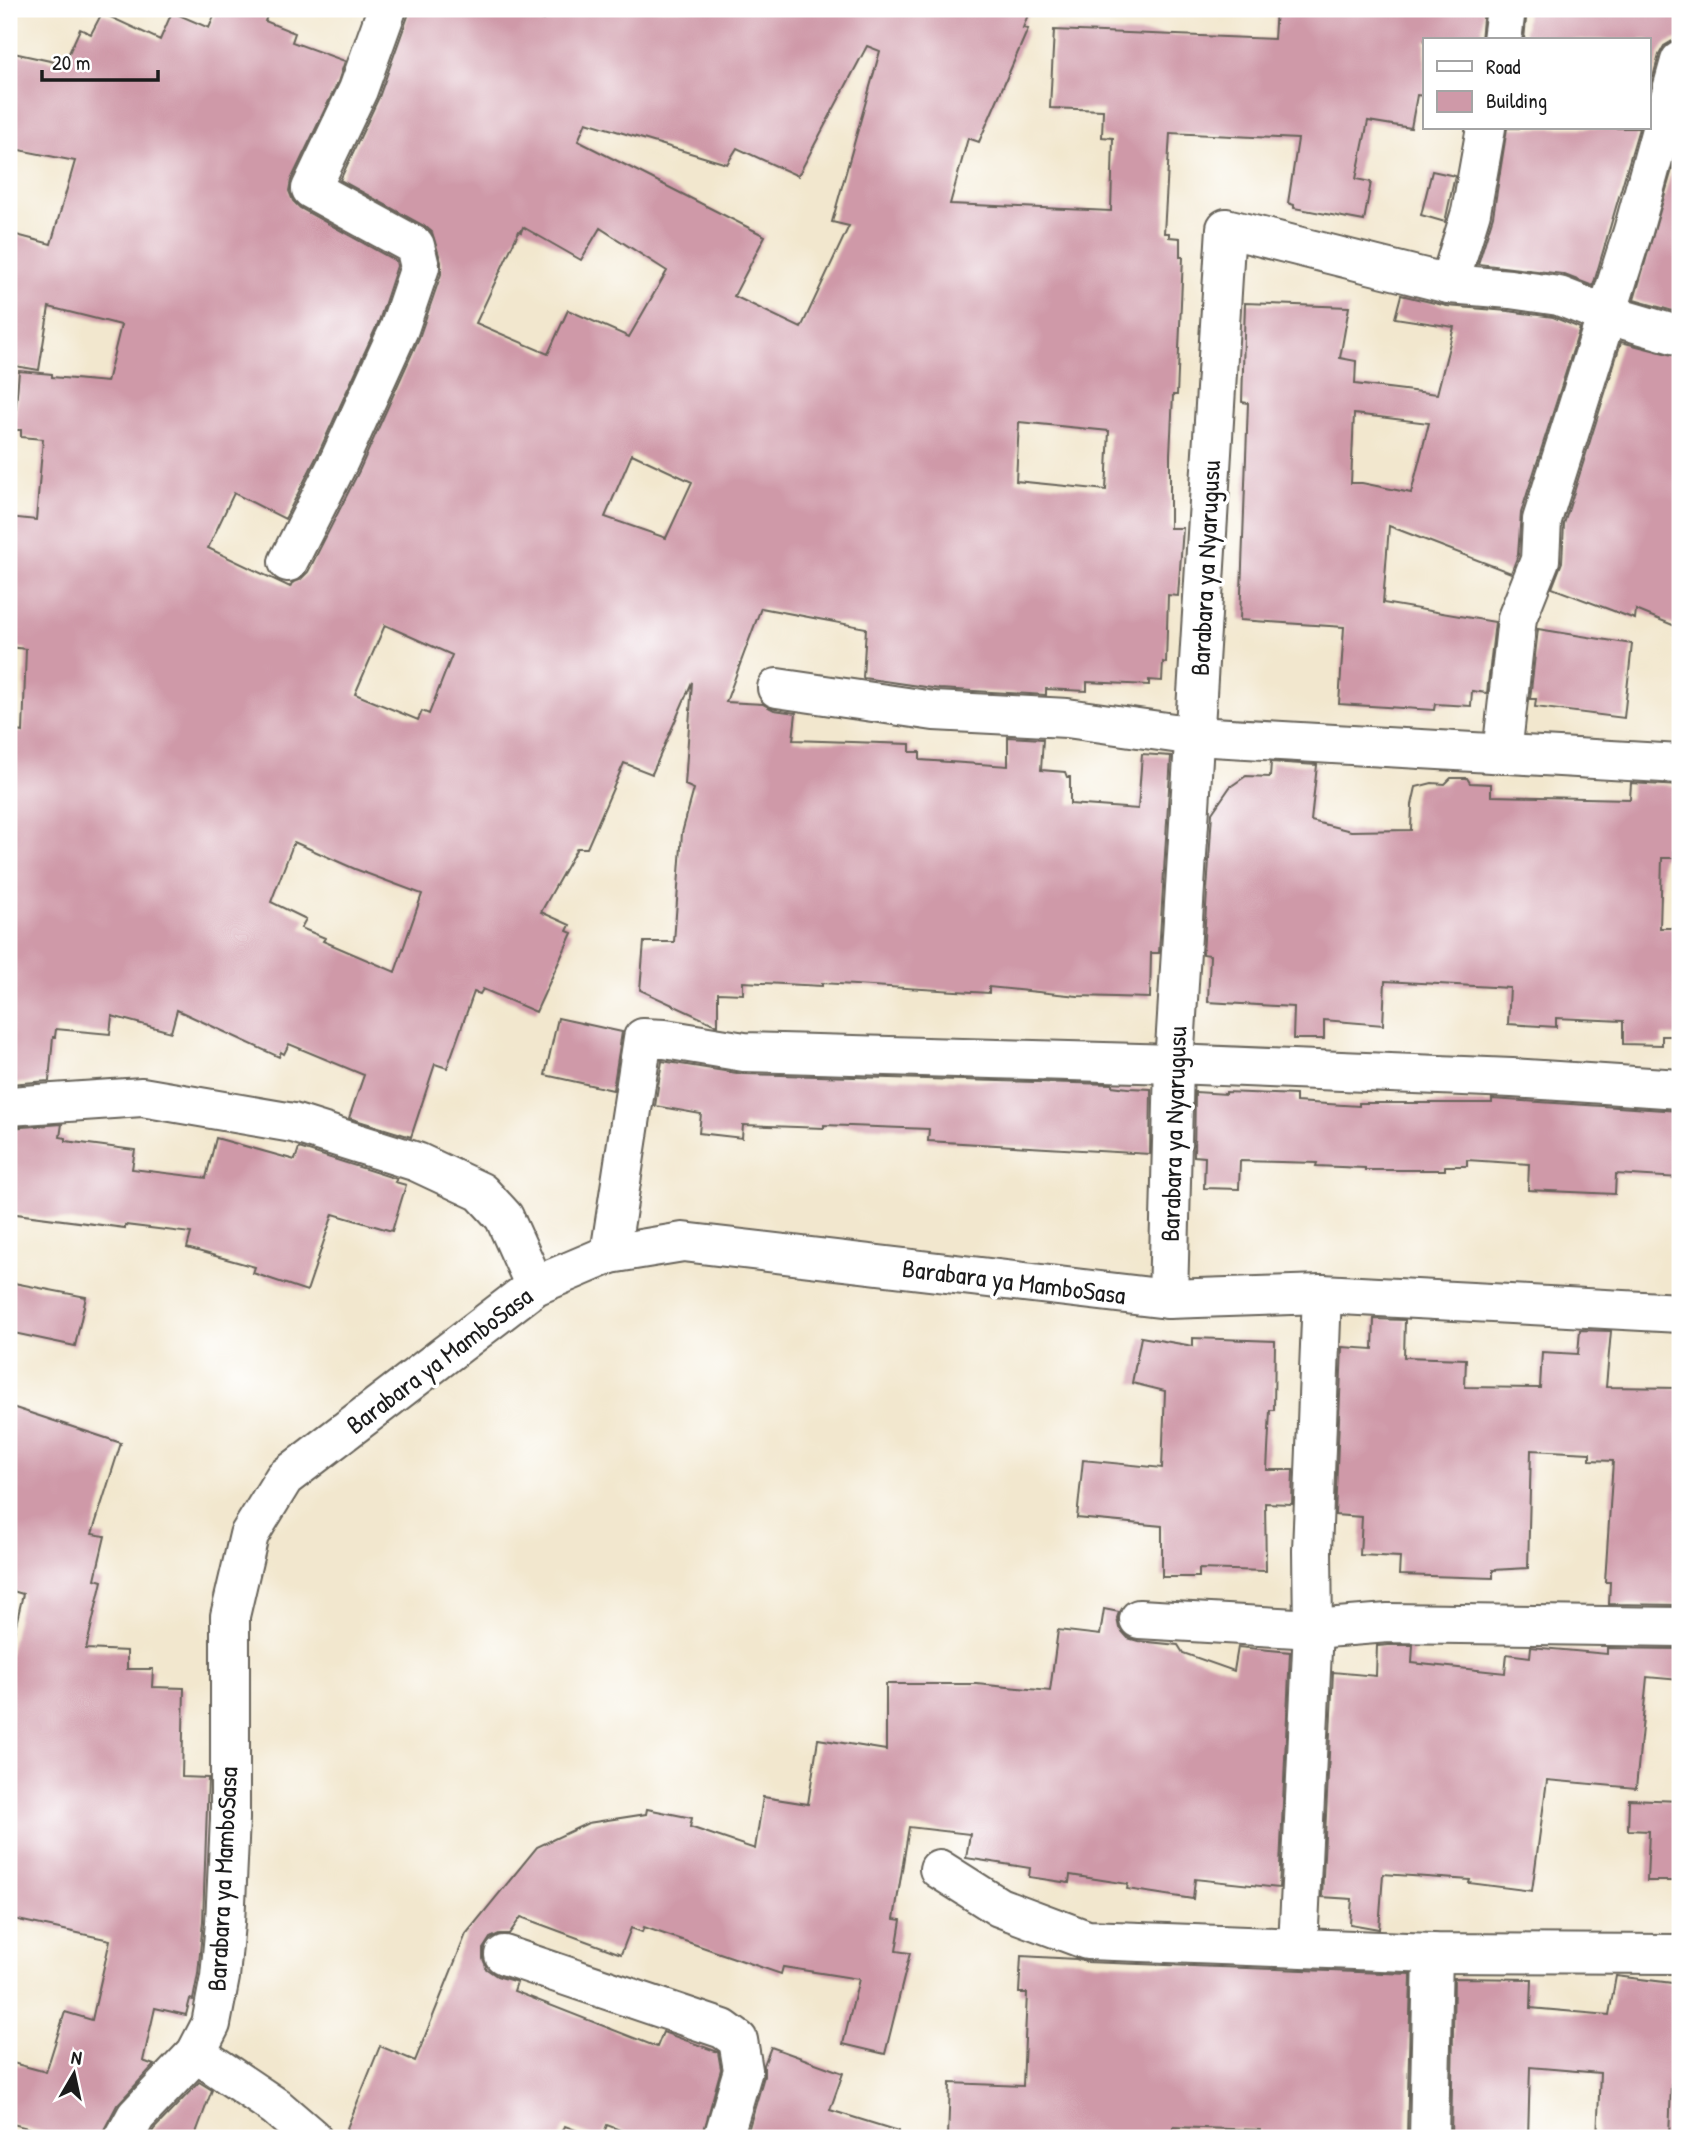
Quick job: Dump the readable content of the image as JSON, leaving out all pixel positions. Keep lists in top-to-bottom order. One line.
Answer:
{"streets":{"street":["Barabara ya Nyarugusu","Barabara ya MamboSasa"]},"crossings":[["Barabara ya Nyarugusu","Barabara ya MamboSasa"]],"legend":["Road","Building"],"scale_bar":"20 m","north":"top"}
